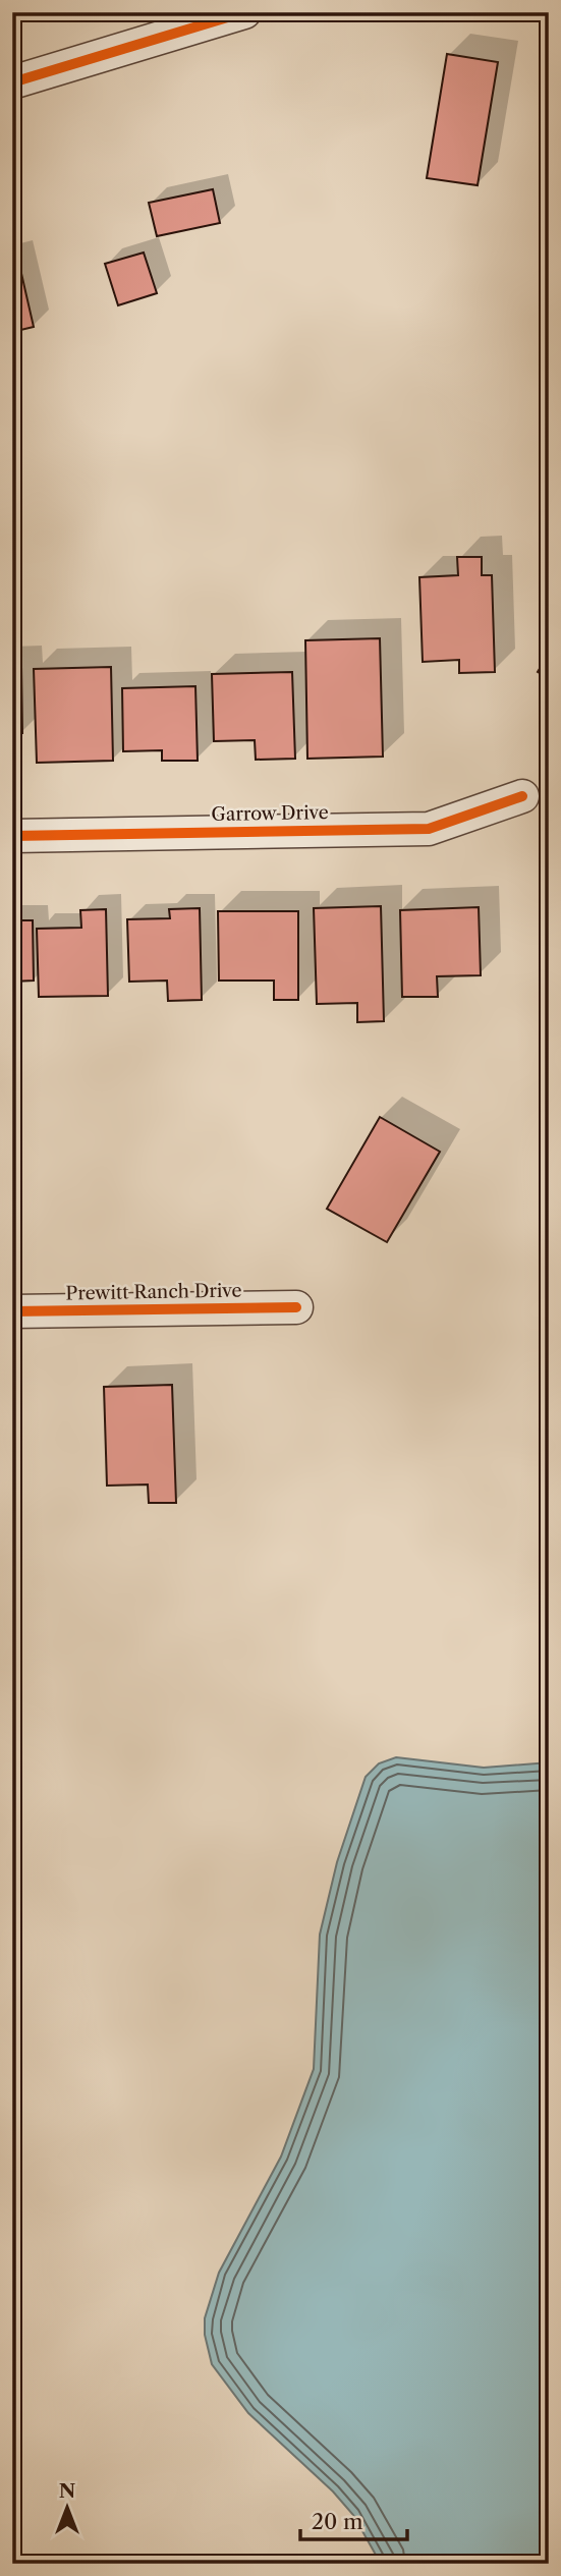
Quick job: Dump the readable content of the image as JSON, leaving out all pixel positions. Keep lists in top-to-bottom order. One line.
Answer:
{"streets":{"street":["Garrow Drive","Prewitt Ranch Drive"]},"scale_bar":"20 m","north":"top"}
